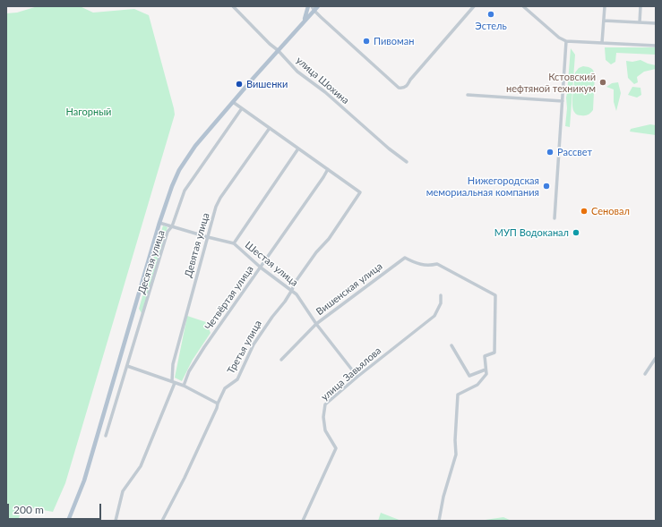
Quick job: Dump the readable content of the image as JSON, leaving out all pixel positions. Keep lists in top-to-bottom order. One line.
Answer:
{"streets":{"street":["улица Шохина","Девятая улица","Десятая улица","Шестая улица","Вишенская улица","Четвёртая улица","Третья улица","улица Завьялова"]},"crossings":[["Девятая улица","Шестая улица"],["Десятая улица","Шестая улица"],["Шестая улица","Вишенская улица"],["Шестая улица","Четвёртая улица"],["Шестая улица","Третья улица"],["Шестая улица","улица Завьялова"],["Четвёртая улица","Третья улица"]],"parks":["Нагорный"],"places":["Эстель","Пивоман","Кстовский нефтяной техникум","Вишенки","Рассвет","Нижегородская мемориальная компания","Сеновал","МУП Водоканал"],"scale_bar":"200 m"}
